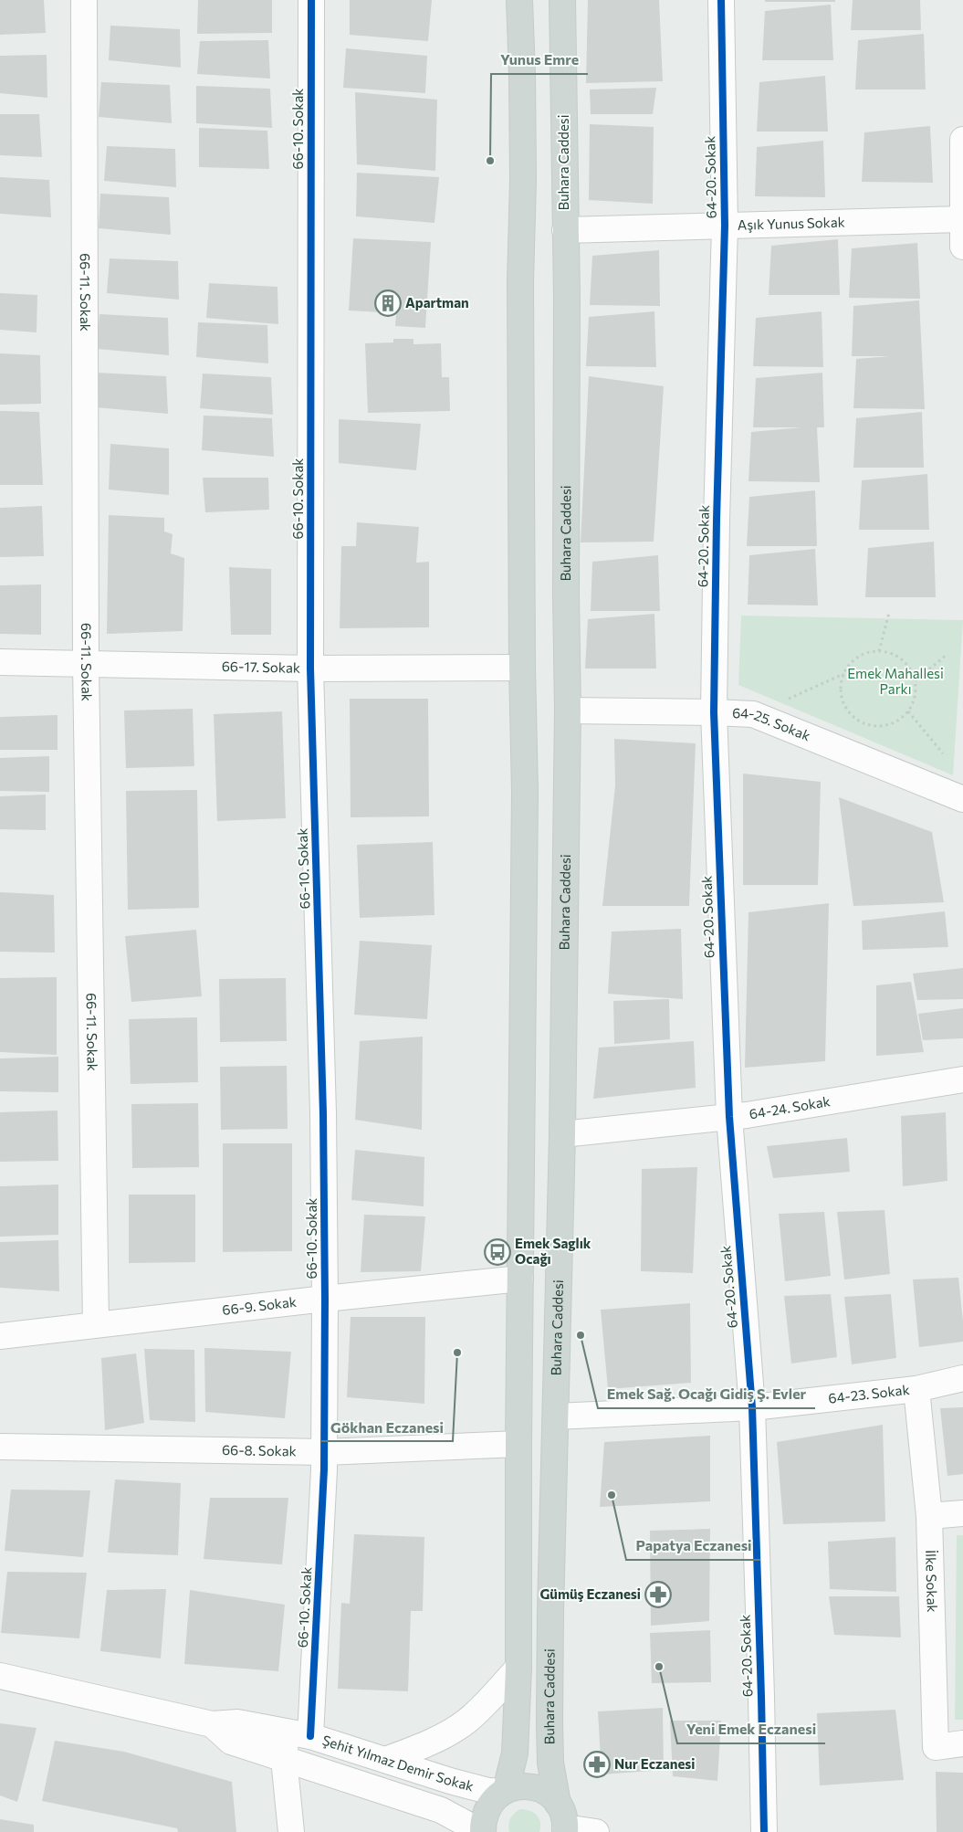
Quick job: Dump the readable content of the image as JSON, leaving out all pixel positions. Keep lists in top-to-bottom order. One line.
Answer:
{"streets":{"main road":["Buhara Caddesi"],"street":["66-10. Sokak","64-20. Sokak","Aşık Yunus Sokak","66-11. Sokak","66-17. Sokak","64-25. Sokak","64-24. Sokak","66-9. Sokak","64-23. Sokak","66-8. Sokak","İlke Sokak","Şehit Yılmaz Demir Sokak"]},"crossings":[["66-10. Sokak","66-17. Sokak"],["66-10. Sokak","66-9. Sokak"],["66-10. Sokak","66-8. Sokak"],["66-10. Sokak","Şehit Yılmaz Demir Sokak"],["Buhara Caddesi","Aşık Yunus Sokak"],["Buhara Caddesi","64-25. Sokak"],["Buhara Caddesi","64-24. Sokak"],["Buhara Caddesi","64-23. Sokak"],["64-20. Sokak","Aşık Yunus Sokak"],["64-20. Sokak","64-25. Sokak"],["64-20. Sokak","64-24. Sokak"],["64-20. Sokak","64-23. Sokak"],["66-11. Sokak","66-17. Sokak"],["66-11. Sokak","66-9. Sokak"],["64-23. Sokak","İlke Sokak"]],"parks":["Emek Mahallesi Parkı"],"places":{"other":["Yunus Emre","Emek Sağ. Ocağı Gidiş Ş. Evler","Gökhan Eczanesi","Papatya Eczanesi","Yeni Emek Eczanesi"],"building":["Apartman"],"bus stop":["Emek Saglık Ocağı"],"pharmacy":["Gümüş Eczanesi","Nur Eczanesi"]}}
